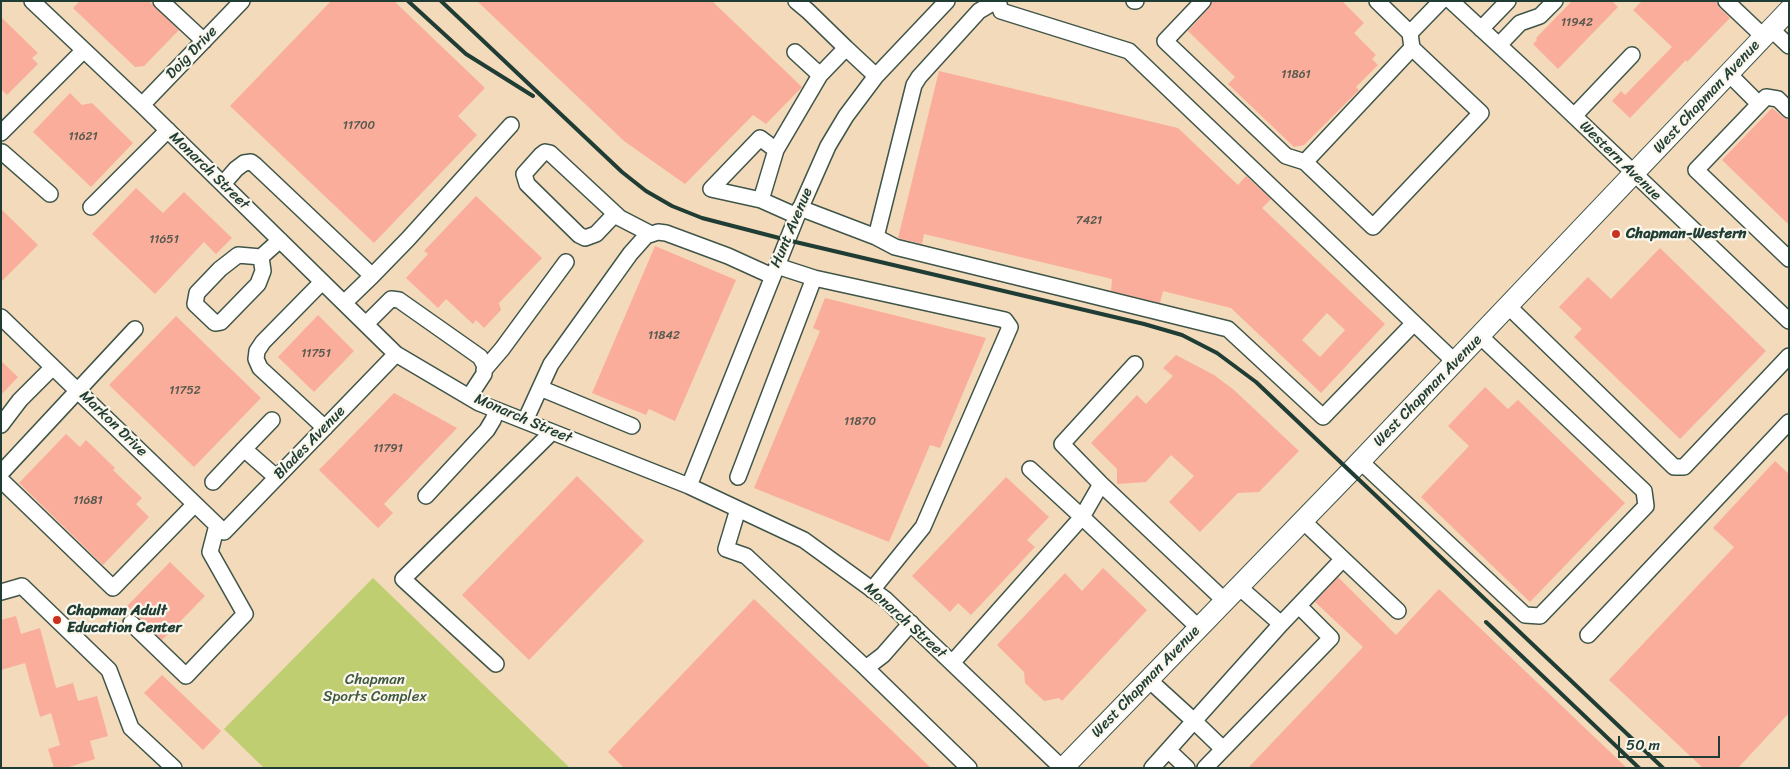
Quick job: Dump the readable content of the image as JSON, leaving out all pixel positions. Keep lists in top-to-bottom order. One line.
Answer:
{"streets":{"main road":["West Chapman Avenue"],"street":["Doig Drive","Western Avenue","Monarch Street","Hunt Avenue","Markon Drive","Blades Avenue"]},"crossings":[["Doig Drive","Monarch Street"],["West Chapman Avenue","Western Avenue"],["West Chapman Avenue","Monarch Street"],["Monarch Street","Hunt Avenue"],["Monarch Street","Blades Avenue"],["Markon Drive","Blades Avenue"]],"parks":["Chapman Sports Complex"],"places":["Chapman-Western","Chapman Adult Education Center"],"house_numbers":["11942","11861","11700","11621","7421","11651","11842","11751","11752","11870","11791","11681"],"scale_bar":"50 m"}
